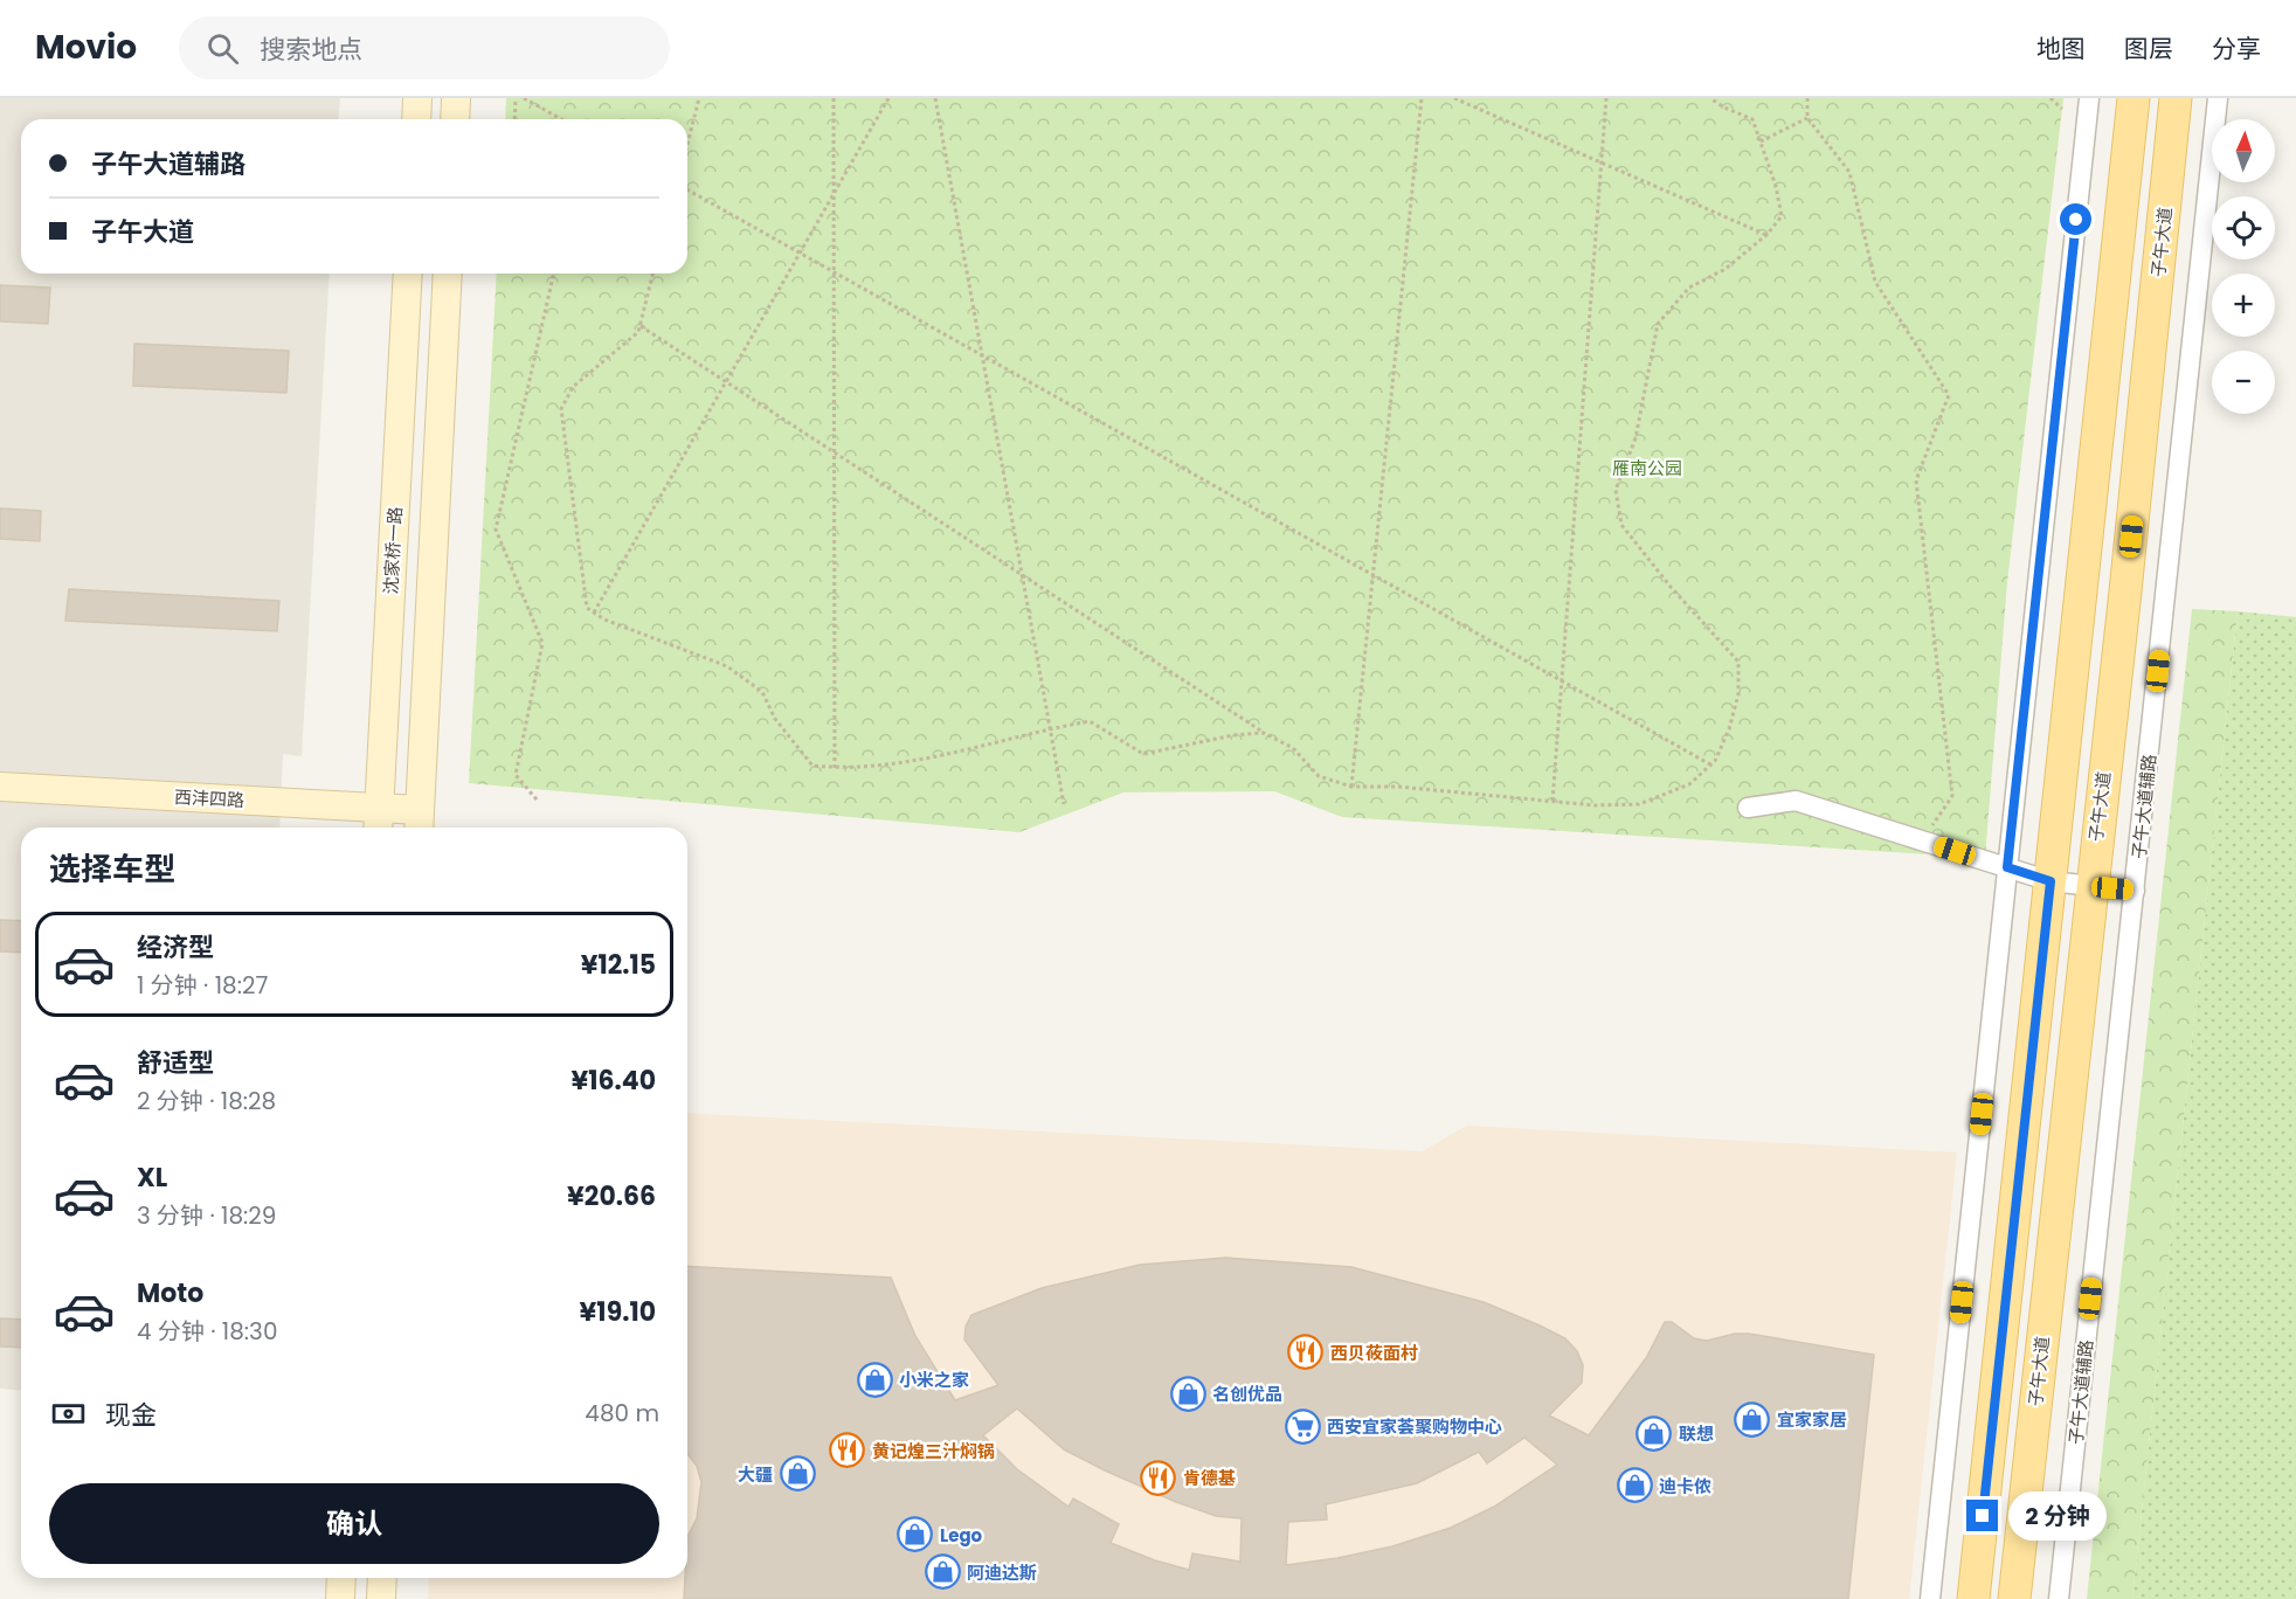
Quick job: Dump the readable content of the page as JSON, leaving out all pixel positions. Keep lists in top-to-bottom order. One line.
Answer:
{"streets":{"main road":["子午大道","沈家桥一路","西沣四路"],"street":["子午大道辅路"]},"crossings":[["沈家桥一路","西沣四路"]],"parks":["雁南公园"],"places":{"restaurant":["西贝莜面村","黄记煌三汁焖锅","肯德基"],"shop":["小米之家","名创优品","宜家家居","联想","大疆","迪卡侬","Lego","阿迪达斯"],"supermarket":["西安宜家荟聚购物中心"]},"north":"top","page":{"header":"Movio","search":"搜索地点","nav":["地图","图层","分享"],"map_buttons":["+","−"],"banner":["子午大道辅路","子午大道"],"heading":"选择车型","list":[{"name":"经济型","note":"1 分钟 · 18:27","value":"¥12.15"},{"name":"舒适型","note":"2 分钟 · 18:28","value":"¥16.40"},{"name":"XL","note":"3 分钟 · 18:29","value":"¥20.66"},{"name":"Moto","note":"4 分钟 · 18:30","value":"¥19.10"}],"pay":["现金","480 m"],"buttons":"确认","bubble":"2 分钟"}}
